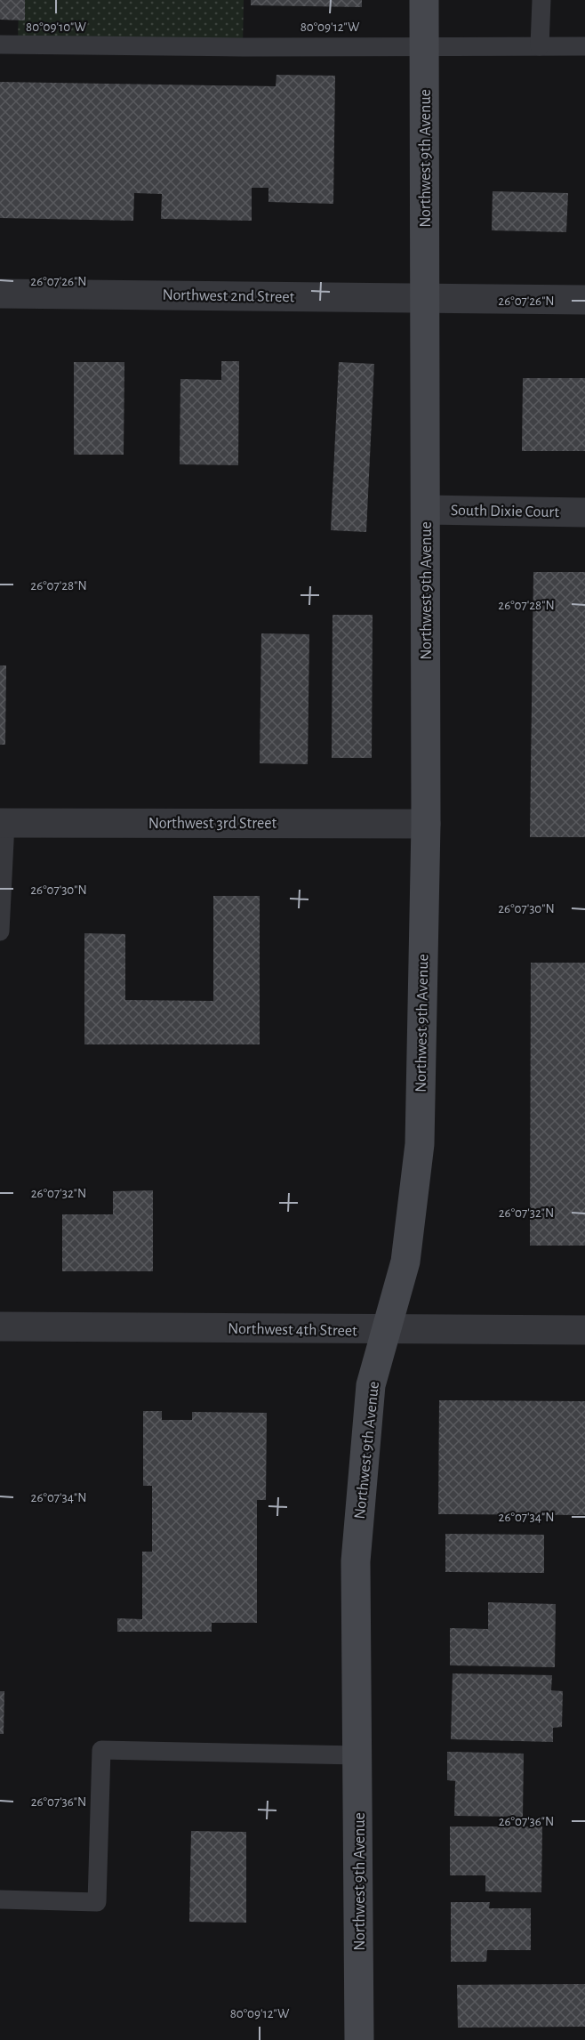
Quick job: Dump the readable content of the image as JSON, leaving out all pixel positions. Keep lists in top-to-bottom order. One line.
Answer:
{"streets":{"main road":["Northwest 9th Avenue"],"street":["Northwest 2nd Street","South Dixie Court","Northwest 3rd Street","Northwest 4th Street"]},"crossings":[["Northwest 9th Avenue","Northwest 2nd Street"],["Northwest 9th Avenue","South Dixie Court"],["Northwest 9th Avenue","Northwest 3rd Street"],["Northwest 9th Avenue","Northwest 4th Street"]],"coordinates":["80°09'10\"W","80°09'12\"W","26°07'26\"N","26°07'28\"N","26°07'30\"N","26°07'32\"N","26°07'34\"N","26°07'36\"N"]}
